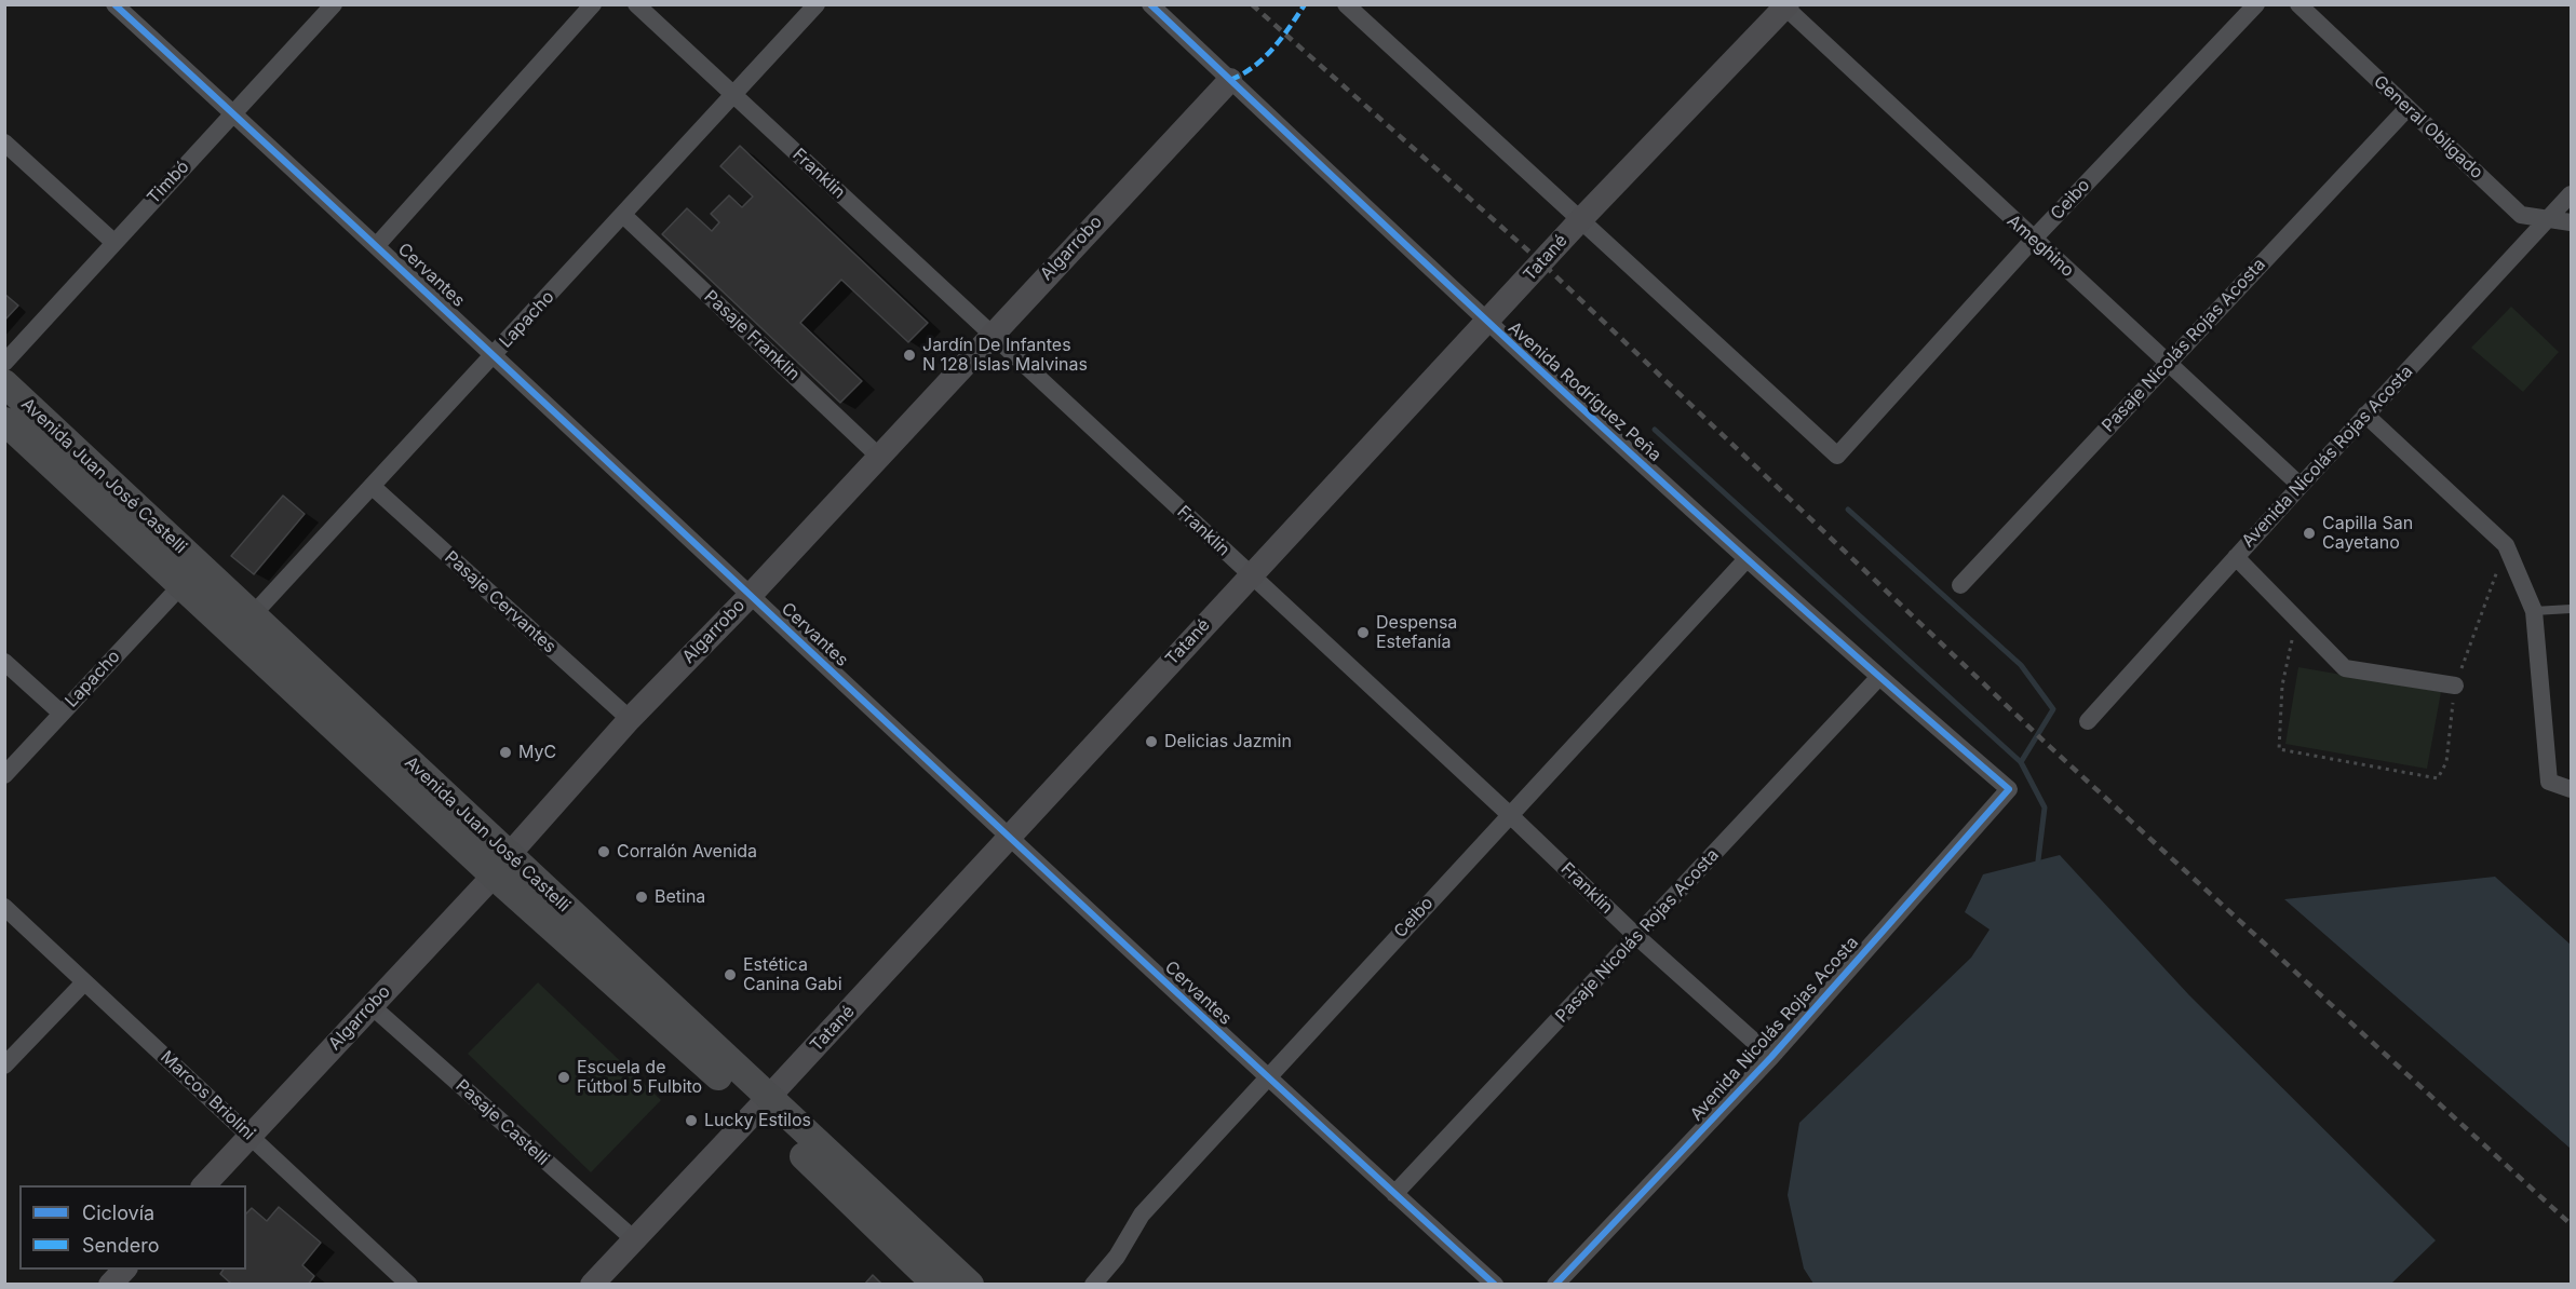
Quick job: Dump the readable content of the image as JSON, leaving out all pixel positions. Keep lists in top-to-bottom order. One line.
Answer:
{"streets":{"main road":["Avenida Juan José Castelli"],"street":["General Obligado","Franklin","Timbó","Ceibo","Ameghino","Algarrobo","Tatané","Cervantes","Lapacho","Pasaje Franklin","Pasaje Nicolás Rojas Acosta","Avenida Rodríguez Peña","Avenida Nicolás Rojas Acosta","Pasaje Cervantes","Marcos Briolini","Pasaje Castelli"]},"crossings":[["General Obligado","Pasaje Nicolás Rojas Acosta"],["General Obligado","Avenida Nicolás Rojas Acosta"],["Franklin","Ceibo"],["Franklin","Algarrobo"],["Franklin","Tatané"],["Franklin","Lapacho"],["Franklin","Pasaje Nicolás Rojas Acosta"],["Franklin","Avenida Nicolás Rojas Acosta"],["Timbó","Cervantes"],["Ceibo","Ameghino"],["Ceibo","Tatané"],["Ceibo","Cervantes"],["Ceibo","Avenida Rodríguez Peña"],["Ameghino","Tatané"],["Ameghino","Pasaje Nicolás Rojas Acosta"],["Ameghino","Avenida Nicolás Rojas Acosta"],["Algarrobo","Cervantes"],["Algarrobo","Pasaje Franklin"],["Algarrobo","Avenida Rodríguez Peña"],["Algarrobo","Avenida Juan José Castelli"],["Algarrobo","Pasaje Cervantes"],["Algarrobo","Marcos Briolini"],["Algarrobo","Pasaje Castelli"],["Tatané","Cervantes"],["Tatané","Avenida Rodríguez Peña"],["Tatané","Avenida Juan José Castelli"],["Tatané","Pasaje Castelli"],["Cervantes","Lapacho"],["Cervantes","Pasaje Nicolás Rojas Acosta"],["Lapacho","Pasaje Franklin"],["Lapacho","Avenida Juan José Castelli"],["Lapacho","Pasaje Cervantes"],["Pasaje Nicolás Rojas Acosta","Avenida Rodríguez Peña"],["Avenida Rodríguez Peña","Avenida Nicolás Rojas Acosta"]],"places":["Jardín De Infantes N 128 Islas Malvinas","Capilla San Cayetano","Despensa Estefanía","Delicias Jazmin","MyC","Corralón Avenida","Betina","Estética Canina Gabi","Escuela de Fútbol 5 Fulbito","Lucky Estilos"],"legend":["Ciclovía","Sendero"]}
